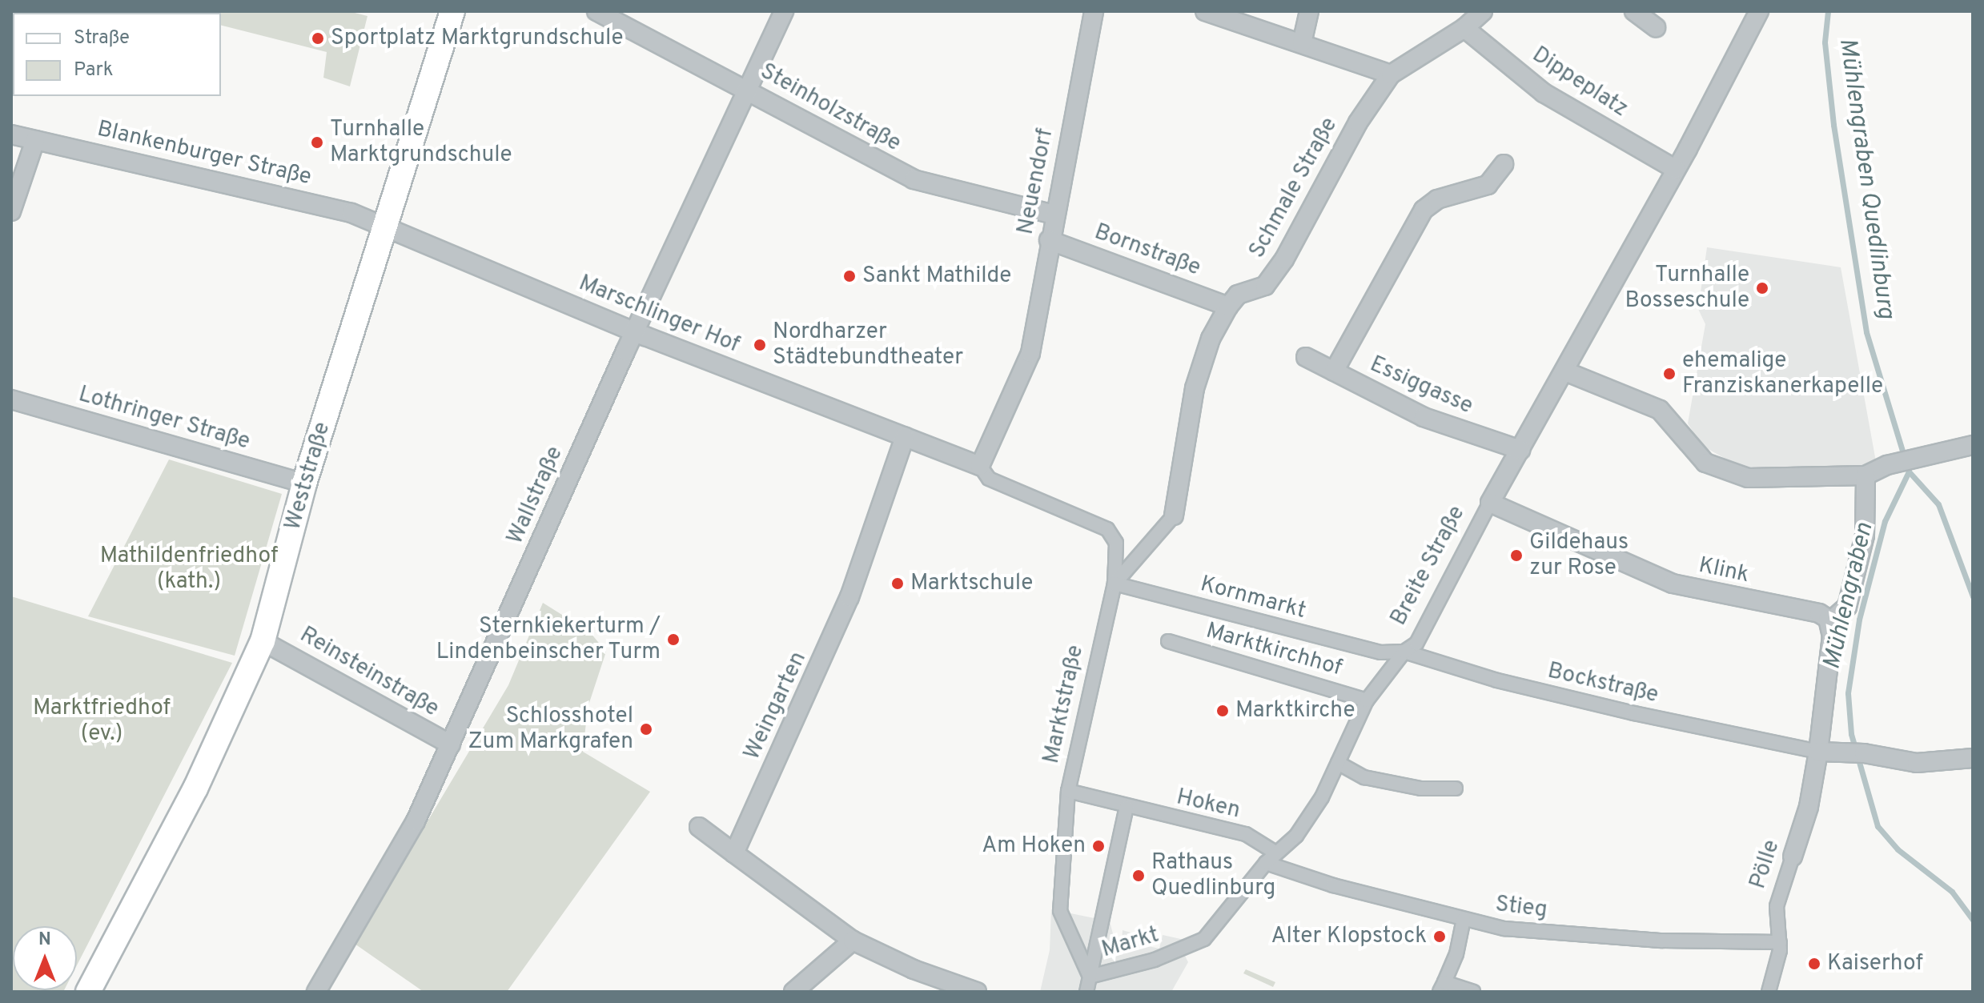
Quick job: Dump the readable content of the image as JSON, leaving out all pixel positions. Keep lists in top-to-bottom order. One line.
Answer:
{"streets":{"main road":["Weststraße"],"street":["Dippeplatz","Steinholzstraße","Blankenburger Straße","Neuendorf","Schmale Straße","Bornstraße","Marschlinger Hof","Essiggasse","Lothringer Straße","Wallstraße","Breite Straße","Klink","Kornmarkt","Marktkirchhof","Reinsteinstraße","Bockstraße","Marktstraße","Weingarten","Hoken","Pölle","Stieg","Markt"]},"crossings":[["Dippeplatz","Schmale Straße"],["Dippeplatz","Breite Straße"],["Steinholzstraße","Neuendorf"],["Steinholzstraße","Wallstraße"],["Blankenburger Straße","Marschlinger Hof"],["Blankenburger Straße","Weststraße"],["Neuendorf","Bornstraße"],["Neuendorf","Marschlinger Hof"],["Schmale Straße","Bornstraße"],["Schmale Straße","Kornmarkt"],["Schmale Straße","Marktstraße"],["Marschlinger Hof","Weststraße"],["Marschlinger Hof","Wallstraße"],["Marschlinger Hof","Marktstraße"],["Marschlinger Hof","Weingarten"],["Essiggasse","Breite Straße"],["Lothringer Straße","Weststraße"],["Weststraße","Reinsteinstraße"],["Wallstraße","Reinsteinstraße"],["Breite Straße","Klink"],["Breite Straße","Marktkirchhof"],["Breite Straße","Bockstraße"],["Breite Straße","Hoken"],["Breite Straße","Stieg"],["Breite Straße","Markt"],["Kornmarkt","Bockstraße"],["Kornmarkt","Marktstraße"],["Bockstraße","Pölle"],["Marktstraße","Hoken"],["Marktstraße","Markt"],["Hoken","Markt"],["Pölle","Stieg"]],"water":["Mühlengraben Quedlinburg","Mühlengraben"],"parks":["Mathildenfriedhof (kath.)","Marktfriedhof (ev.)"],"places":["Sportplatz Marktgrundschule","Turnhalle Marktgrundschule","Sankt Mathilde","Turnhalle Bosseschule","Nordharzer Städtebundtheater","ehemalige Franziskanerkapelle","Gildehaus zur Rose","Marktschule","Sternkiekerturm / Lindenbeinscher Turm","Marktkirche","Schlosshotel Zum Markgrafen","Am Hoken","Rathaus Quedlinburg","Alter Klopstock","Kaiserhof"],"legend":["Straße","Park"],"north":"top"}
